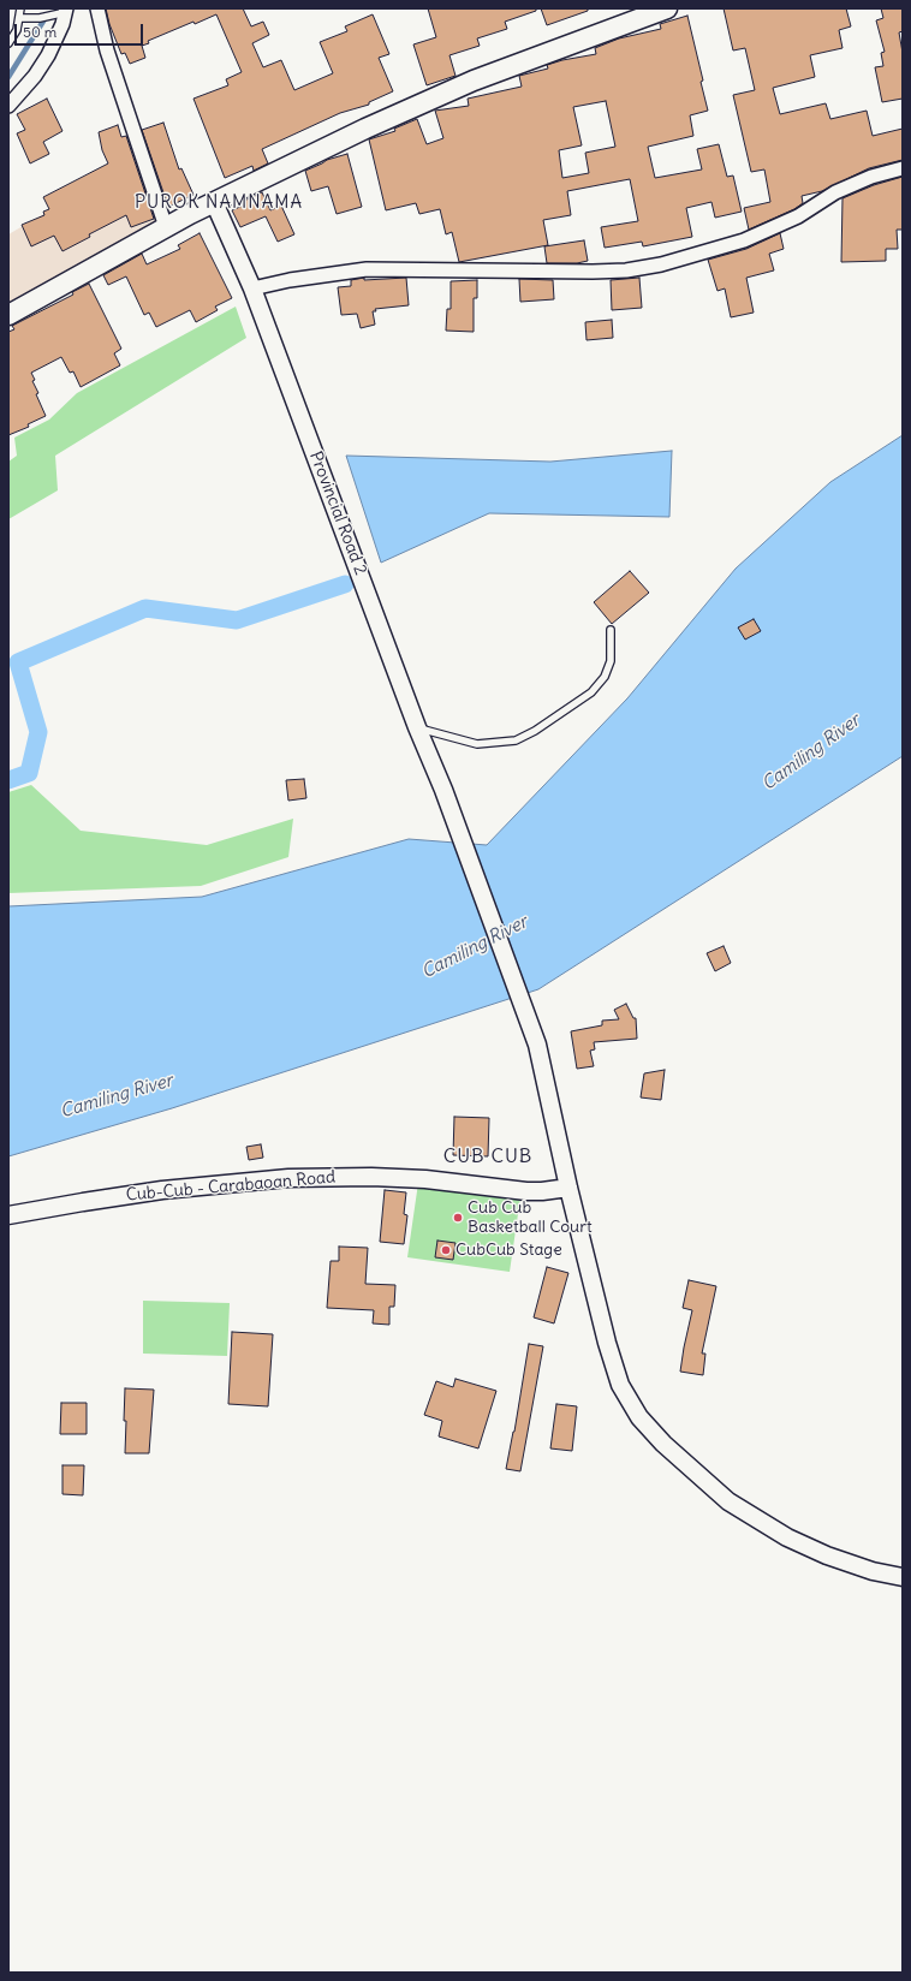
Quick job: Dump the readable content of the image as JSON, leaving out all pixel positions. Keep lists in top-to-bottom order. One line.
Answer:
{"streets":{"street":["Provincial Road 2","Cub-Cub - Carabaoan Road"]},"crossings":[["Provincial Road 2","Cub-Cub - Carabaoan Road"]],"districts":["PUROK NAMNAMA","CUB CUB"],"water":["Camiling River"],"places":["Cub Cub Basketball Court","CubCub Stage"],"scale_bar":"50 m"}
